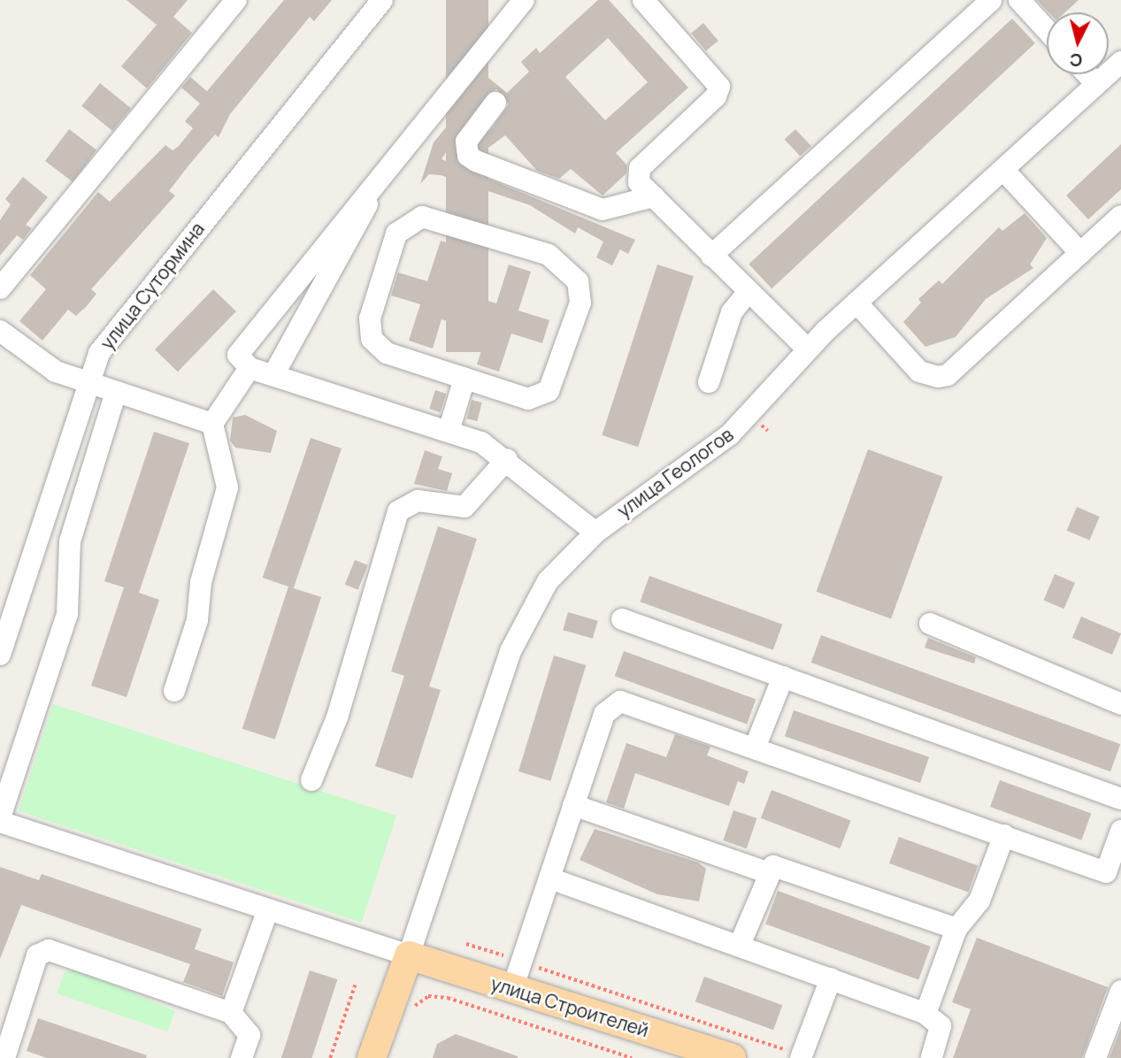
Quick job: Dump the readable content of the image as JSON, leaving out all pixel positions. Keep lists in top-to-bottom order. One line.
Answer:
{"streets":{"main road":["улица Строителей"],"street":["улица Сутормина","улица Геологов"]},"crossings":[["улица Геологов","улица Строителей"]],"north":"bottom"}
